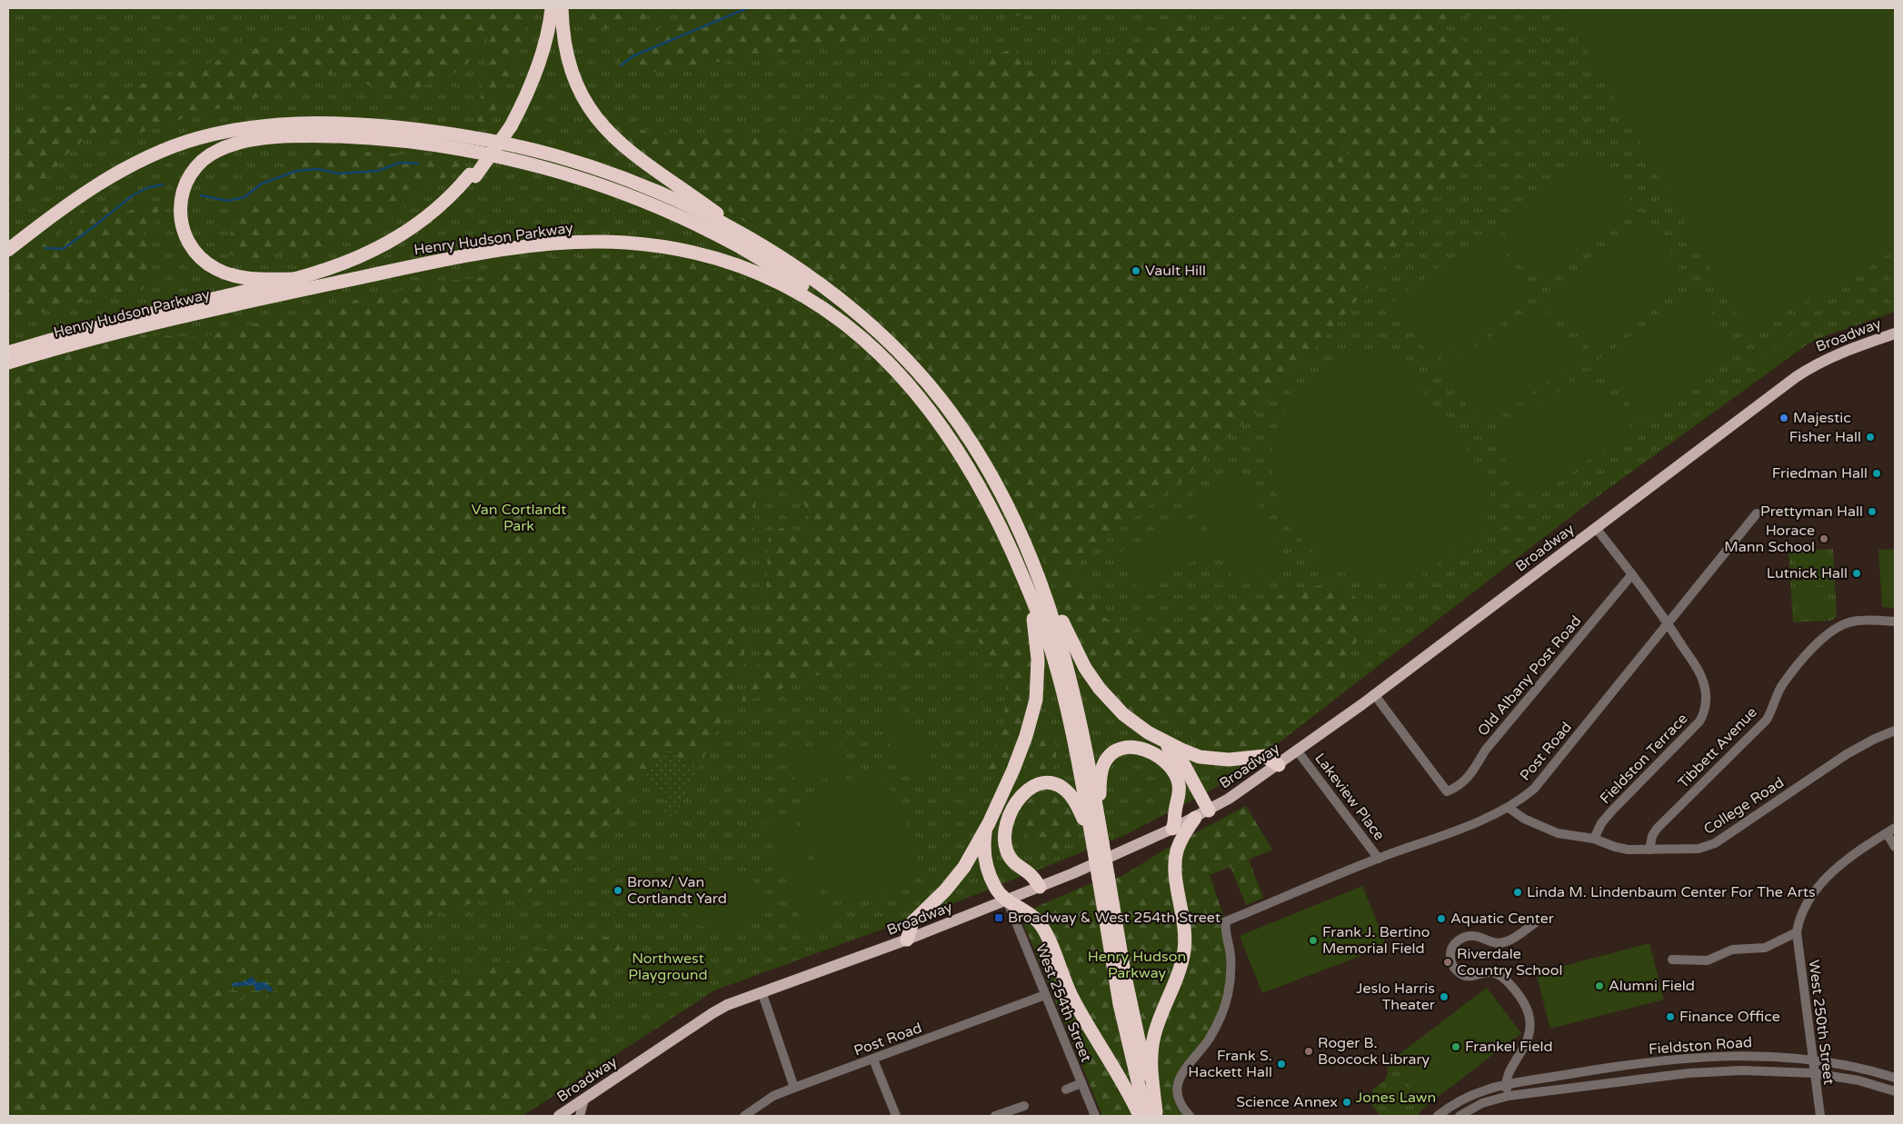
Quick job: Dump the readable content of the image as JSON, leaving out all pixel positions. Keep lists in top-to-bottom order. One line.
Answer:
{"streets":{"highway":["Henry Hudson Parkway"],"main road":["Broadway"],"street":["Old Albany Post Road","Tibbett Avenue","Post Road","Fieldston Terrace","Lakeview Place","College Road","West 254th Street","West 250th Street","Fieldston Road"]},"crossings":[["Broadway","Old Albany Post Road"],["Broadway","Fieldston Terrace"],["Broadway","Lakeview Place"],["Broadway","West 254th Street"],["Old Albany Post Road","Fieldston Terrace"],["Tibbett Avenue","College Road"],["Post Road","Fieldston Terrace"],["Post Road","Lakeview Place"],["Post Road","College Road"],["Post Road","West 254th Street"],["Fieldston Terrace","College Road"],["West 250th Street","Fieldston Road"]],"parks":["Van Cortlandt Park","Henry Hudson Parkway","Northwest Playground","Jones Lawn"],"places":{"other":["Vault Hill","Majestic","Fisher Hall","Friedman Hall","Prettyman Hall","Horace Mann School","Lutnick Hall","Bronx/ Van Cortlandt Yard","Linda M. Lindenbaum Center For The Arts","Aquatic Center","Frank J. Bertino Memorial Field","Riverdale Country School","Alumni Field","Jeslo Harris Theater","Finance Office","Frankel Field","Roger B. Boocock Library","Frank S. Hackett Hall","Science Annex"],"transit":["Broadway & West 254th Street"]}}
